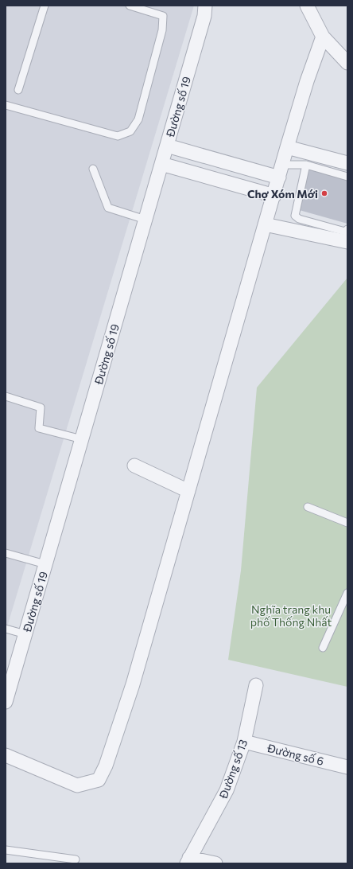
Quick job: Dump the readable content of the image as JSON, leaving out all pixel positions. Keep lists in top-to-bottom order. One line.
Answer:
{"streets":{"street":["Đường số 19","Đường số 6","Đường số 13"]},"crossings":[["Đường số 6","Đường số 13"]],"parks":["Nghĩa trang khu phố Thống Nhất"],"places":["Chợ Xóm Mới"]}
